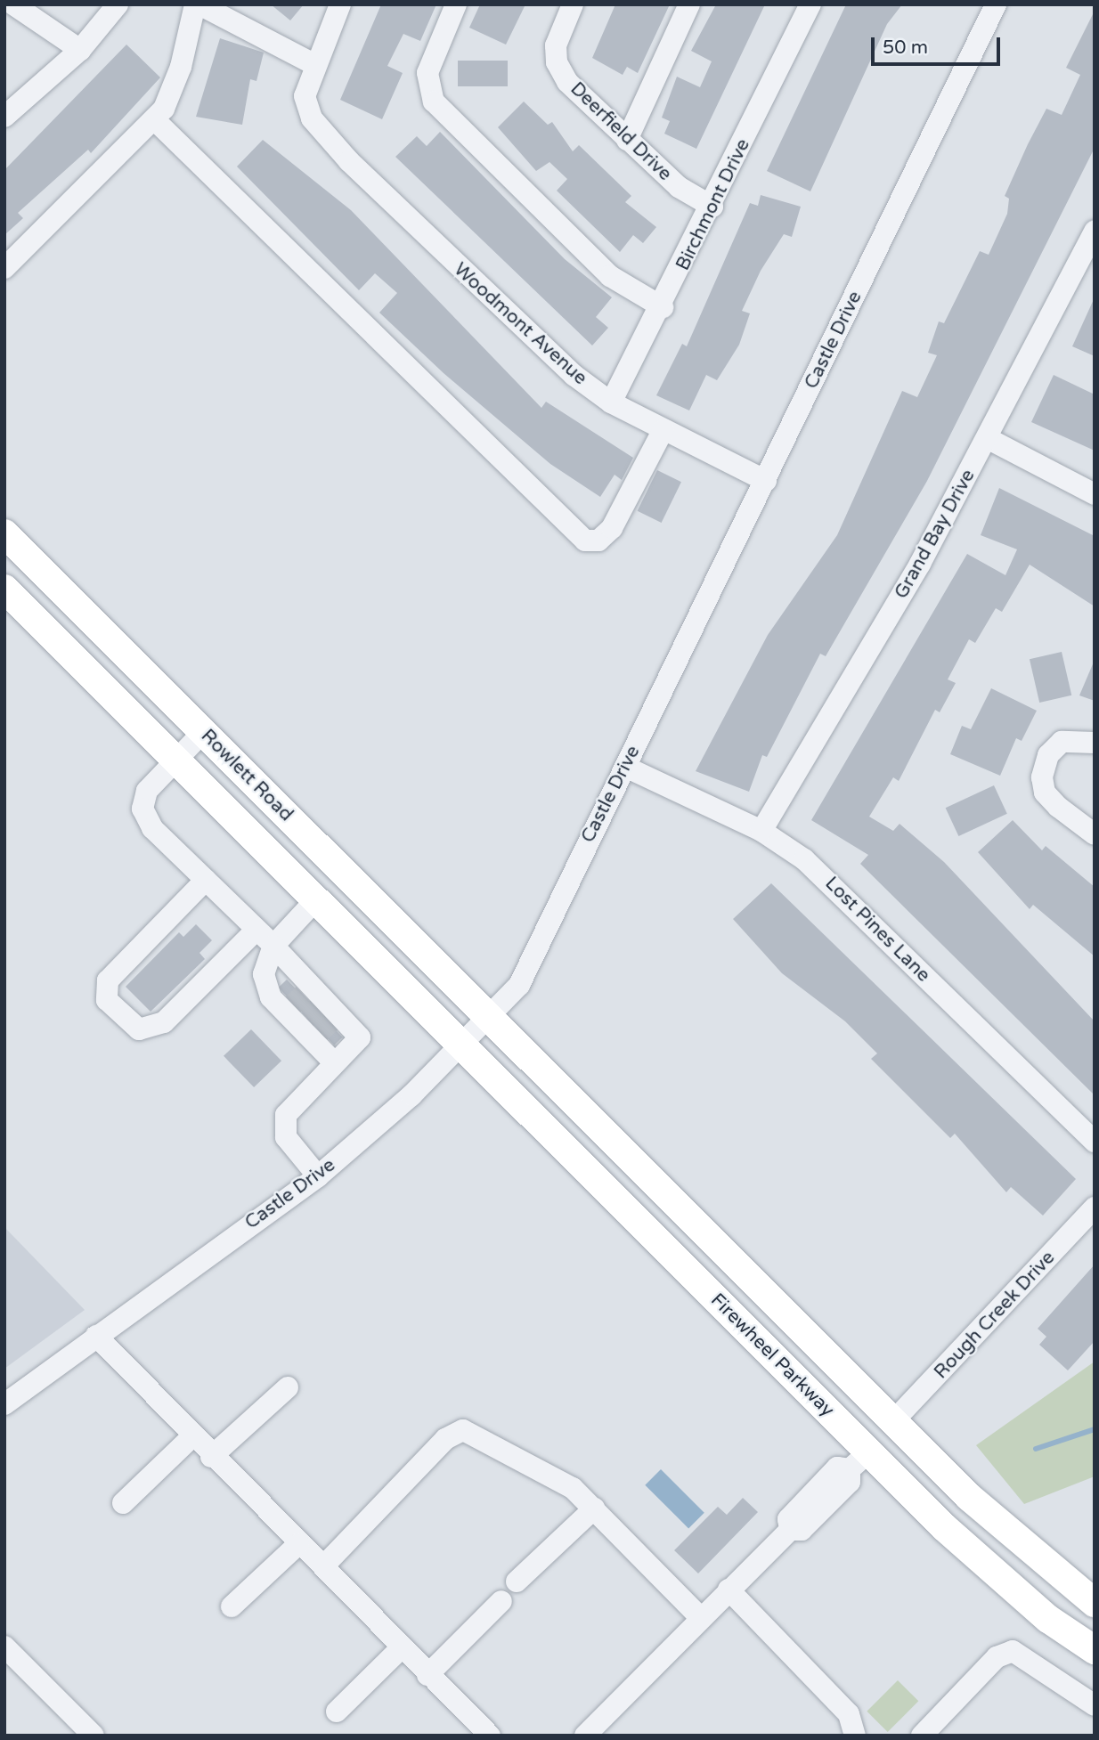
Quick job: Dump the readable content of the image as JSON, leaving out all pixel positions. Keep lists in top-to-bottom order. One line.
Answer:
{"streets":{"main road":["Rowlett Road","Firewheel Parkway"],"street":["Deerfield Drive","Birchmont Drive","Woodmont Avenue","Castle Drive","Grand Bay Drive","Lost Pines Lane","Rough Creek Drive"]},"crossings":[["Deerfield Drive","Birchmont Drive"],["Birchmont Drive","Woodmont Avenue"],["Woodmont Avenue","Castle Drive"],["Castle Drive","Rowlett Road"],["Castle Drive","Lost Pines Lane"],["Castle Drive","Firewheel Parkway"],["Grand Bay Drive","Lost Pines Lane"],["Rowlett Road","Firewheel Parkway"],["Rough Creek Drive","Firewheel Parkway"]],"scale_bar":"50 m"}
